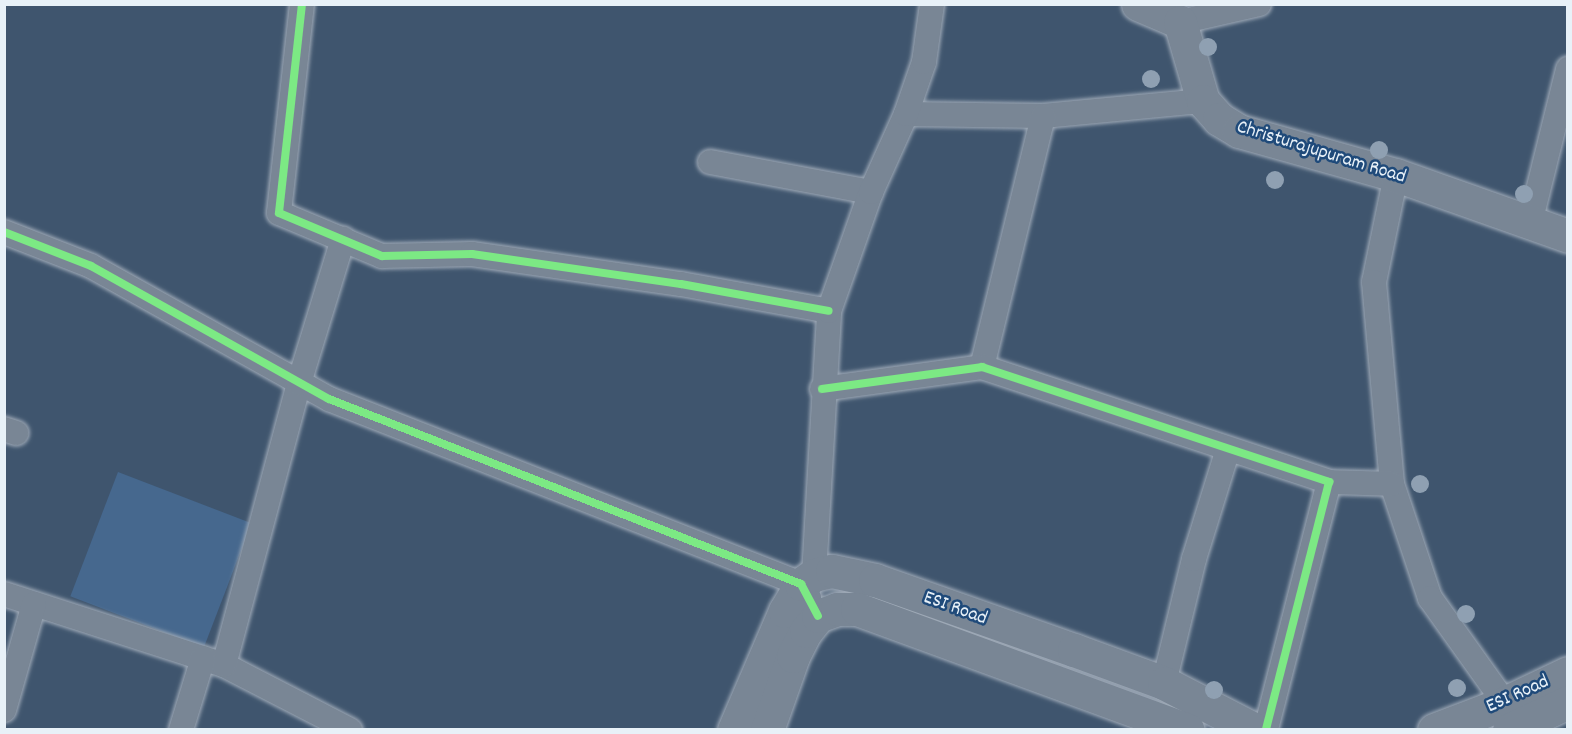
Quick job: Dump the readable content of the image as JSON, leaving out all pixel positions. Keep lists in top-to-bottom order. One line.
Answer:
{"streets":{"street":["Christurajupuram Road","ESI Road"]}}
